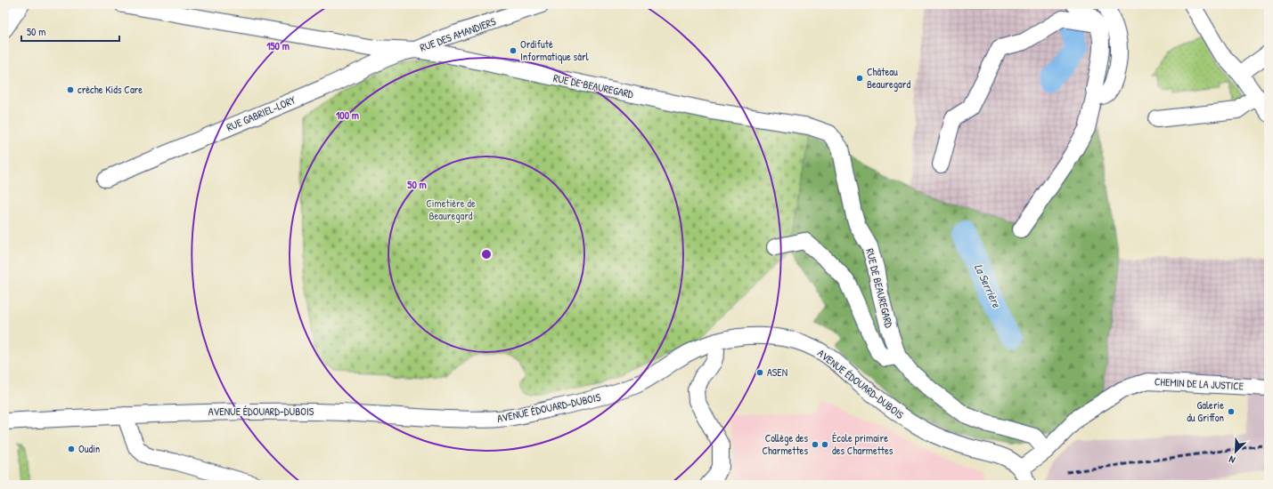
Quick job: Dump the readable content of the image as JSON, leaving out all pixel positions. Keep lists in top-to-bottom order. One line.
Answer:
{"streets":{"street":["RUE DES AMANDIERS","RUE DE BEAUREGARD","RUE GABRIEL-LORY","AVENUE ÉDOUARD-DUBOIS","CHEMIN DE LA JUSTICE"]},"crossings":[["RUE DES AMANDIERS","RUE DE BEAUREGARD"],["RUE DES AMANDIERS","RUE GABRIEL-LORY"],["RUE DE BEAUREGARD","RUE GABRIEL-LORY"],["AVENUE ÉDOUARD-DUBOIS","CHEMIN DE LA JUSTICE"]],"water":["La Serrière"],"parks":["Cimetière de Beauregard"],"places":["Ordifuté Informatique sàrl","Château Beauregard","crèche Kids Care","ASEN","Galerie du Griffon","Collège des Charmettes","École primaire des Charmettes","Oudin"],"scale_bar":"50 m","north":"bottom left","rings":["150 m","100 m","50 m"]}
